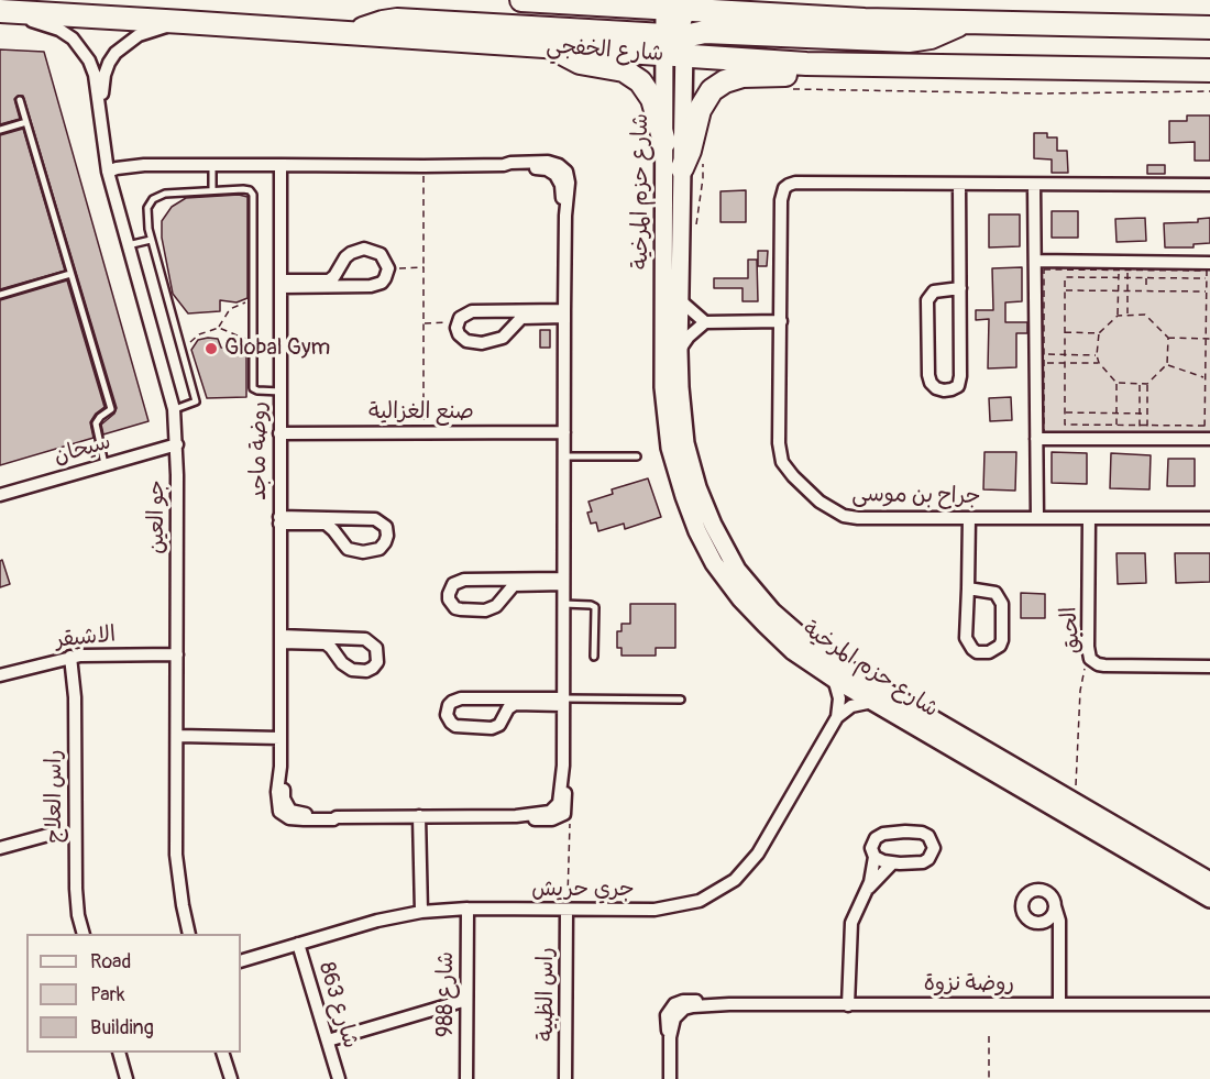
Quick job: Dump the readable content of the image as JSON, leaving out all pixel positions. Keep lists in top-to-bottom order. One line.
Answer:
{"streets":{"highway":["شارع الخفجي"],"street":["شارع حزم المرخية","صنع الغزالية","سيحان","روضة ماجد","جراح بن موسى","جو العين","الحبق","الاشيقر","راس العلاج","جري حريش","روضة نزوة","شارع 988","راس الظبية","شارع 863"]},"crossings":[["شارع الخفجي","شارع حزم المرخية"],["شارع الخفجي","جو العين"],["صنع الغزالية","روضة ماجد"],["سيحان","جو العين"],["روضة ماجد","جو العين"],["جراح بن موسى","الحبق"],["جو العين","الاشيقر"],["الاشيقر","راس العلاج"],["جري حريش","شارع 988"],["جري حريش","راس الظبية"],["جري حريش","شارع 863"]],"places":["Global Gym"],"legend":["Road","Park","Building"]}
